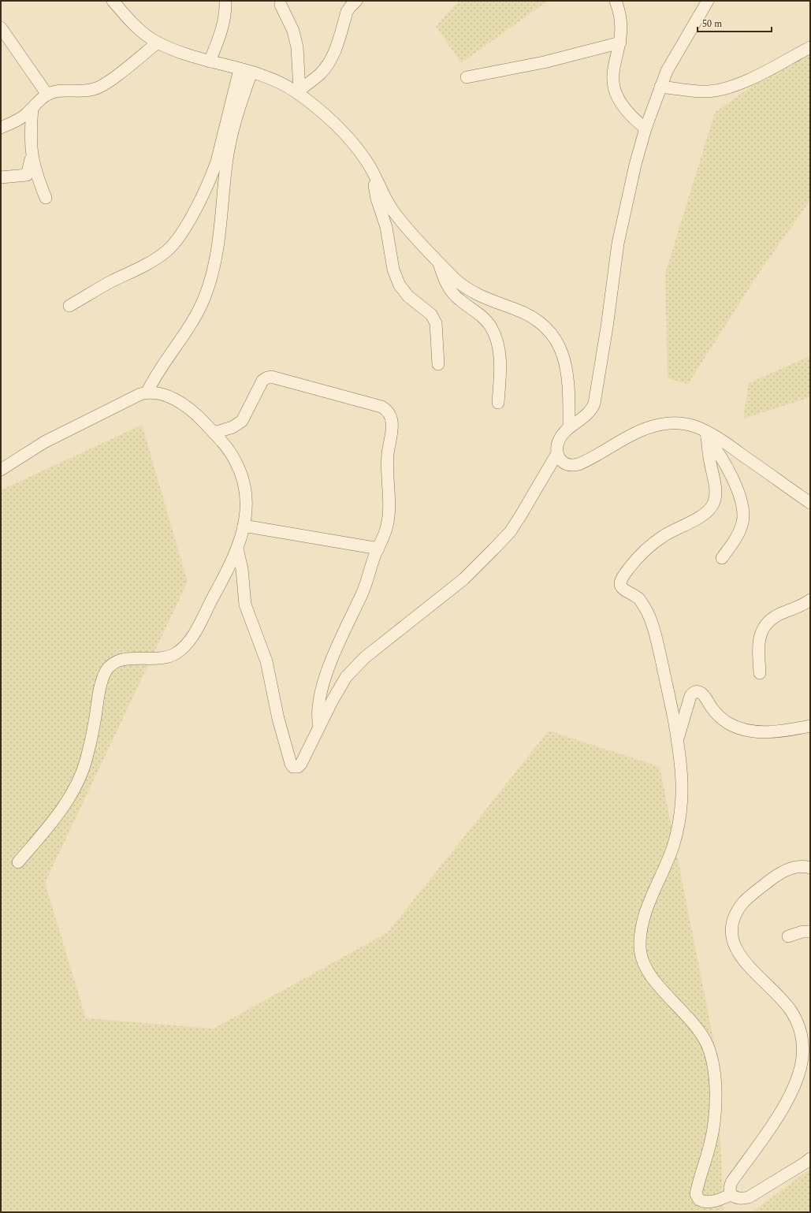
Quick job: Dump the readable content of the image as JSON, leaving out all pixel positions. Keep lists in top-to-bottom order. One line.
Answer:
{"scale_bar":"50 m"}
